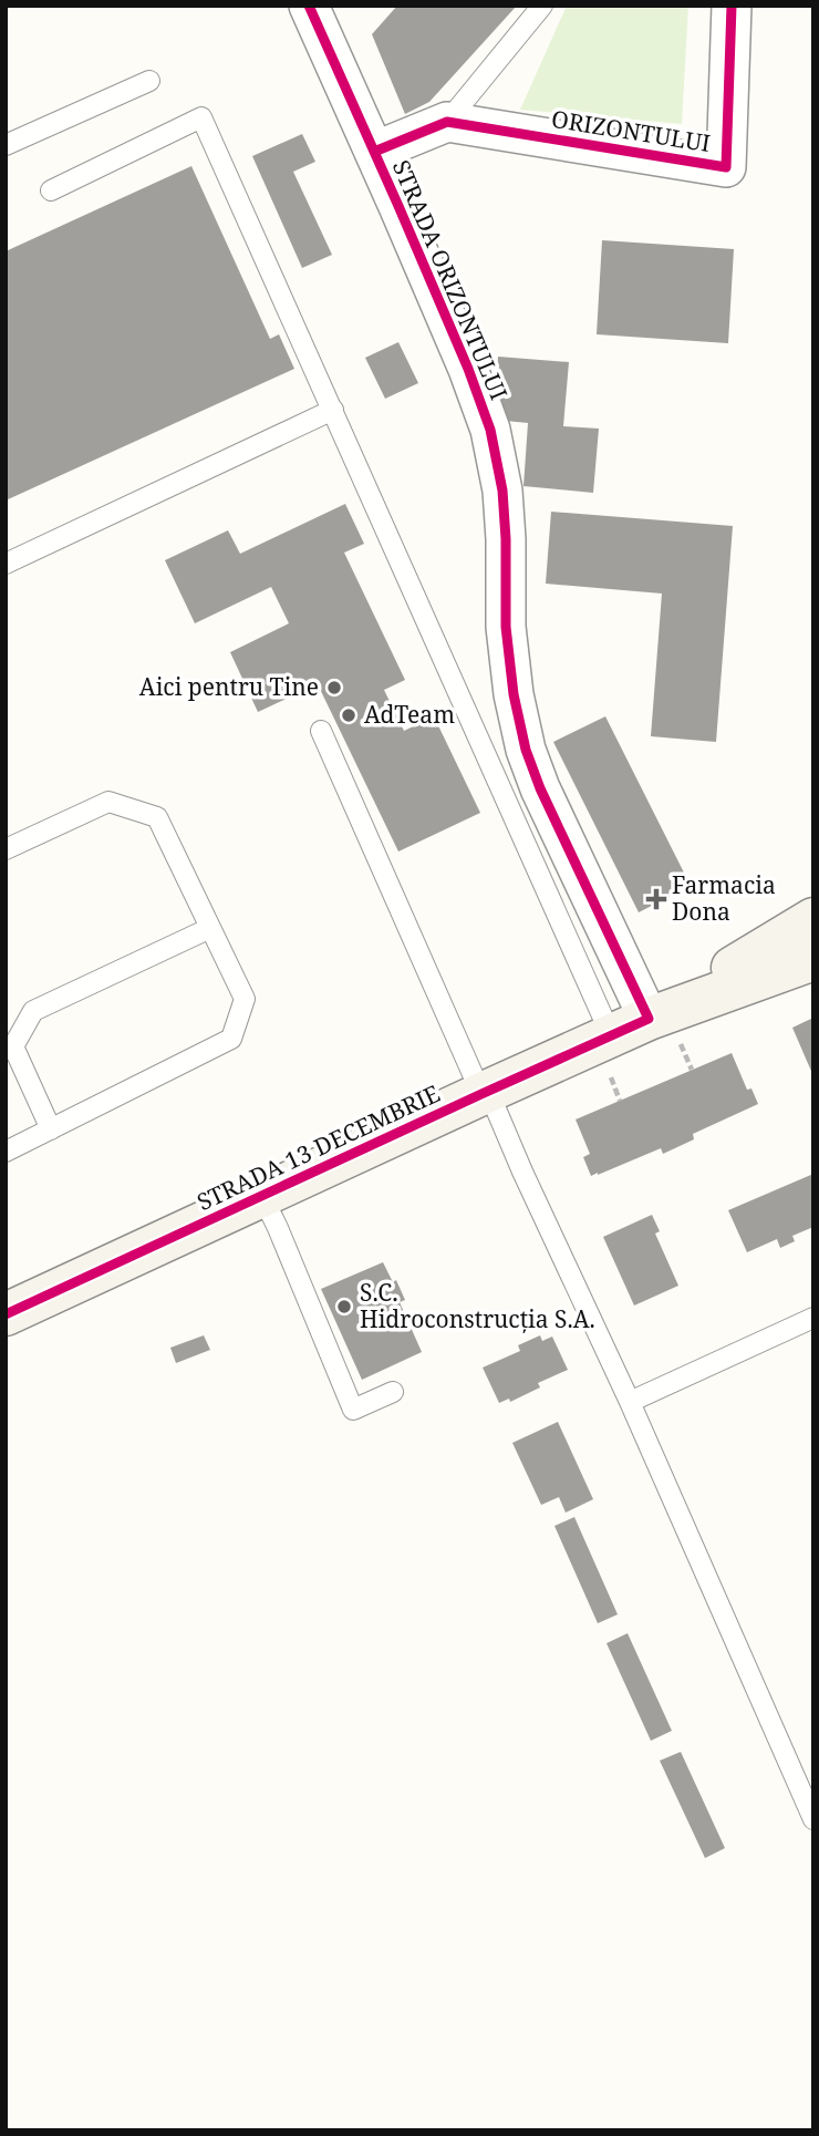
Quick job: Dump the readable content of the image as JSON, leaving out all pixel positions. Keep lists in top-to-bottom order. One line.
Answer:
{"streets":{"main road":["STRADA 13 DECEMBRIE"],"street":["ORIZONTULUI","STRADA ORIZONTULUI"]},"crossings":[["STRADA ORIZONTULUI","STRADA 13 DECEMBRIE"]],"places":{"other":["Aici pentru Tine","AdTeam","S.C. Hidroconstrucția S.A."],"health":["Farmacia Dona"]}}
